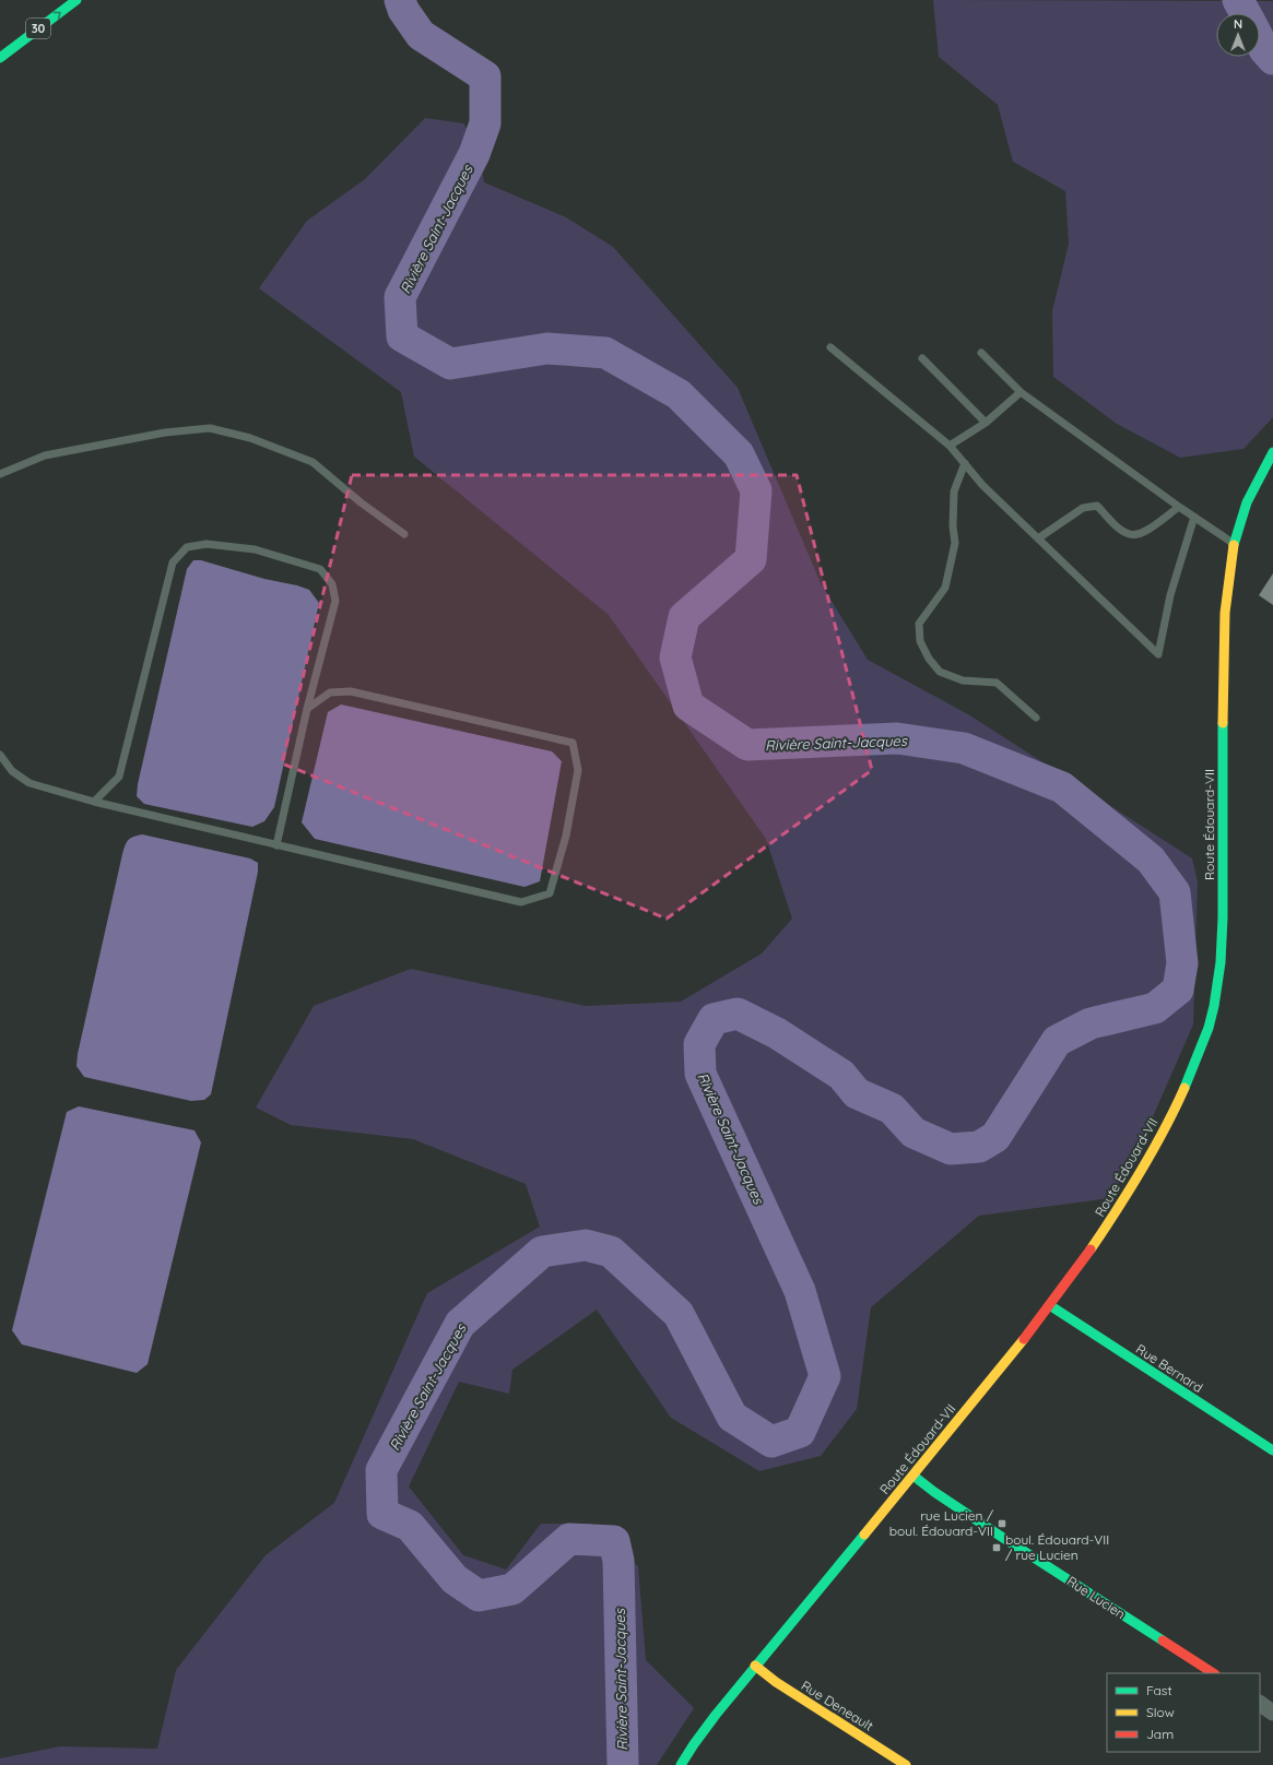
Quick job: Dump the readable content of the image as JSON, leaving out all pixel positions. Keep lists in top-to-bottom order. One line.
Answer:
{"streets":{"main road":["30","Route Édouard-VII","Rue Bernard","Rue Lucien","Rue Deneault"]},"crossings":[["Route Édouard-VII","Rue Bernard"],["Route Édouard-VII","Rue Lucien"],["Route Édouard-VII","Rue Deneault"]],"water":["Rivière Saint-Jacques"],"places":{"transit":["rue Lucien / boul. Édouard-VII","boul. Édouard-VII / rue Lucien"]},"legend":["Fast","Slow","Jam"],"north":"top"}
